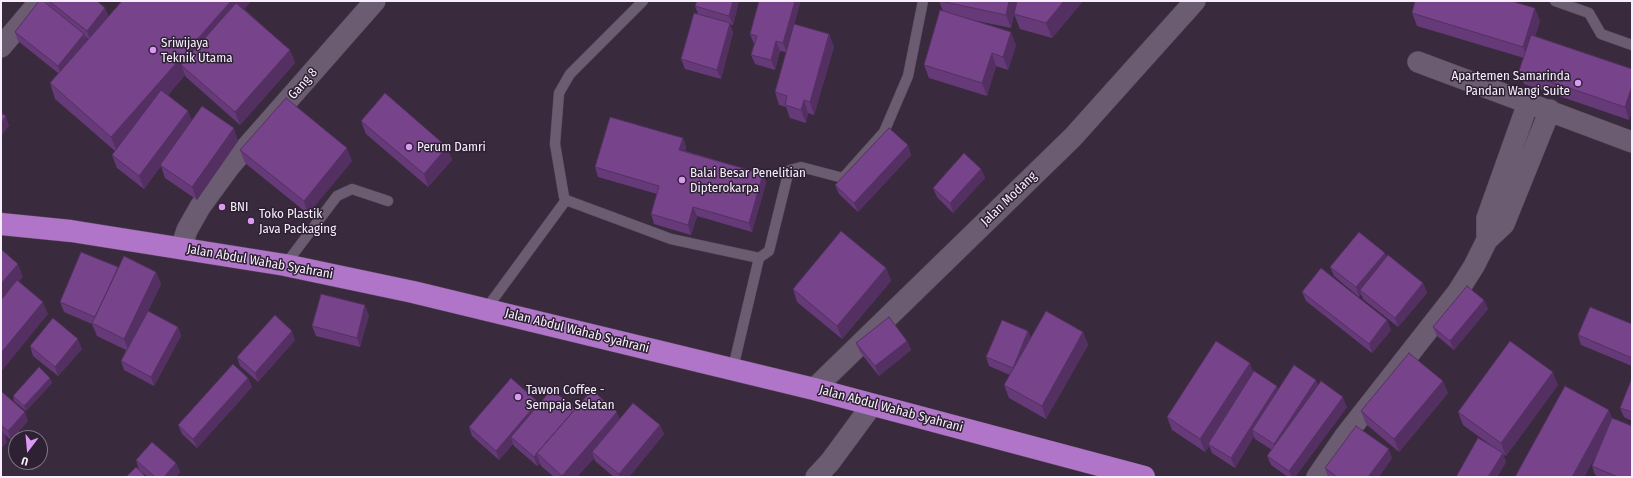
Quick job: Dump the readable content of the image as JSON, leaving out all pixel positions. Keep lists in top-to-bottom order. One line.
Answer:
{"streets":{"highway":["Jalan Abdul Wahab Syahrani"],"street":["Gang 8","Jalan Modang"]},"crossings":[["Gang 8","Jalan Abdul Wahab Syahrani"],["Jalan Modang","Jalan Abdul Wahab Syahrani"]],"places":["Sriwijaya Teknik Utama","Apartemen Samarinda Pandan Wangi Suite","Perum Damri","Balai Besar Penelitian Dipterokarpa","BNI","Toko Plastik Java Packaging","Tawon Coffee - Sempaja Selatan"],"north":"bottom"}
